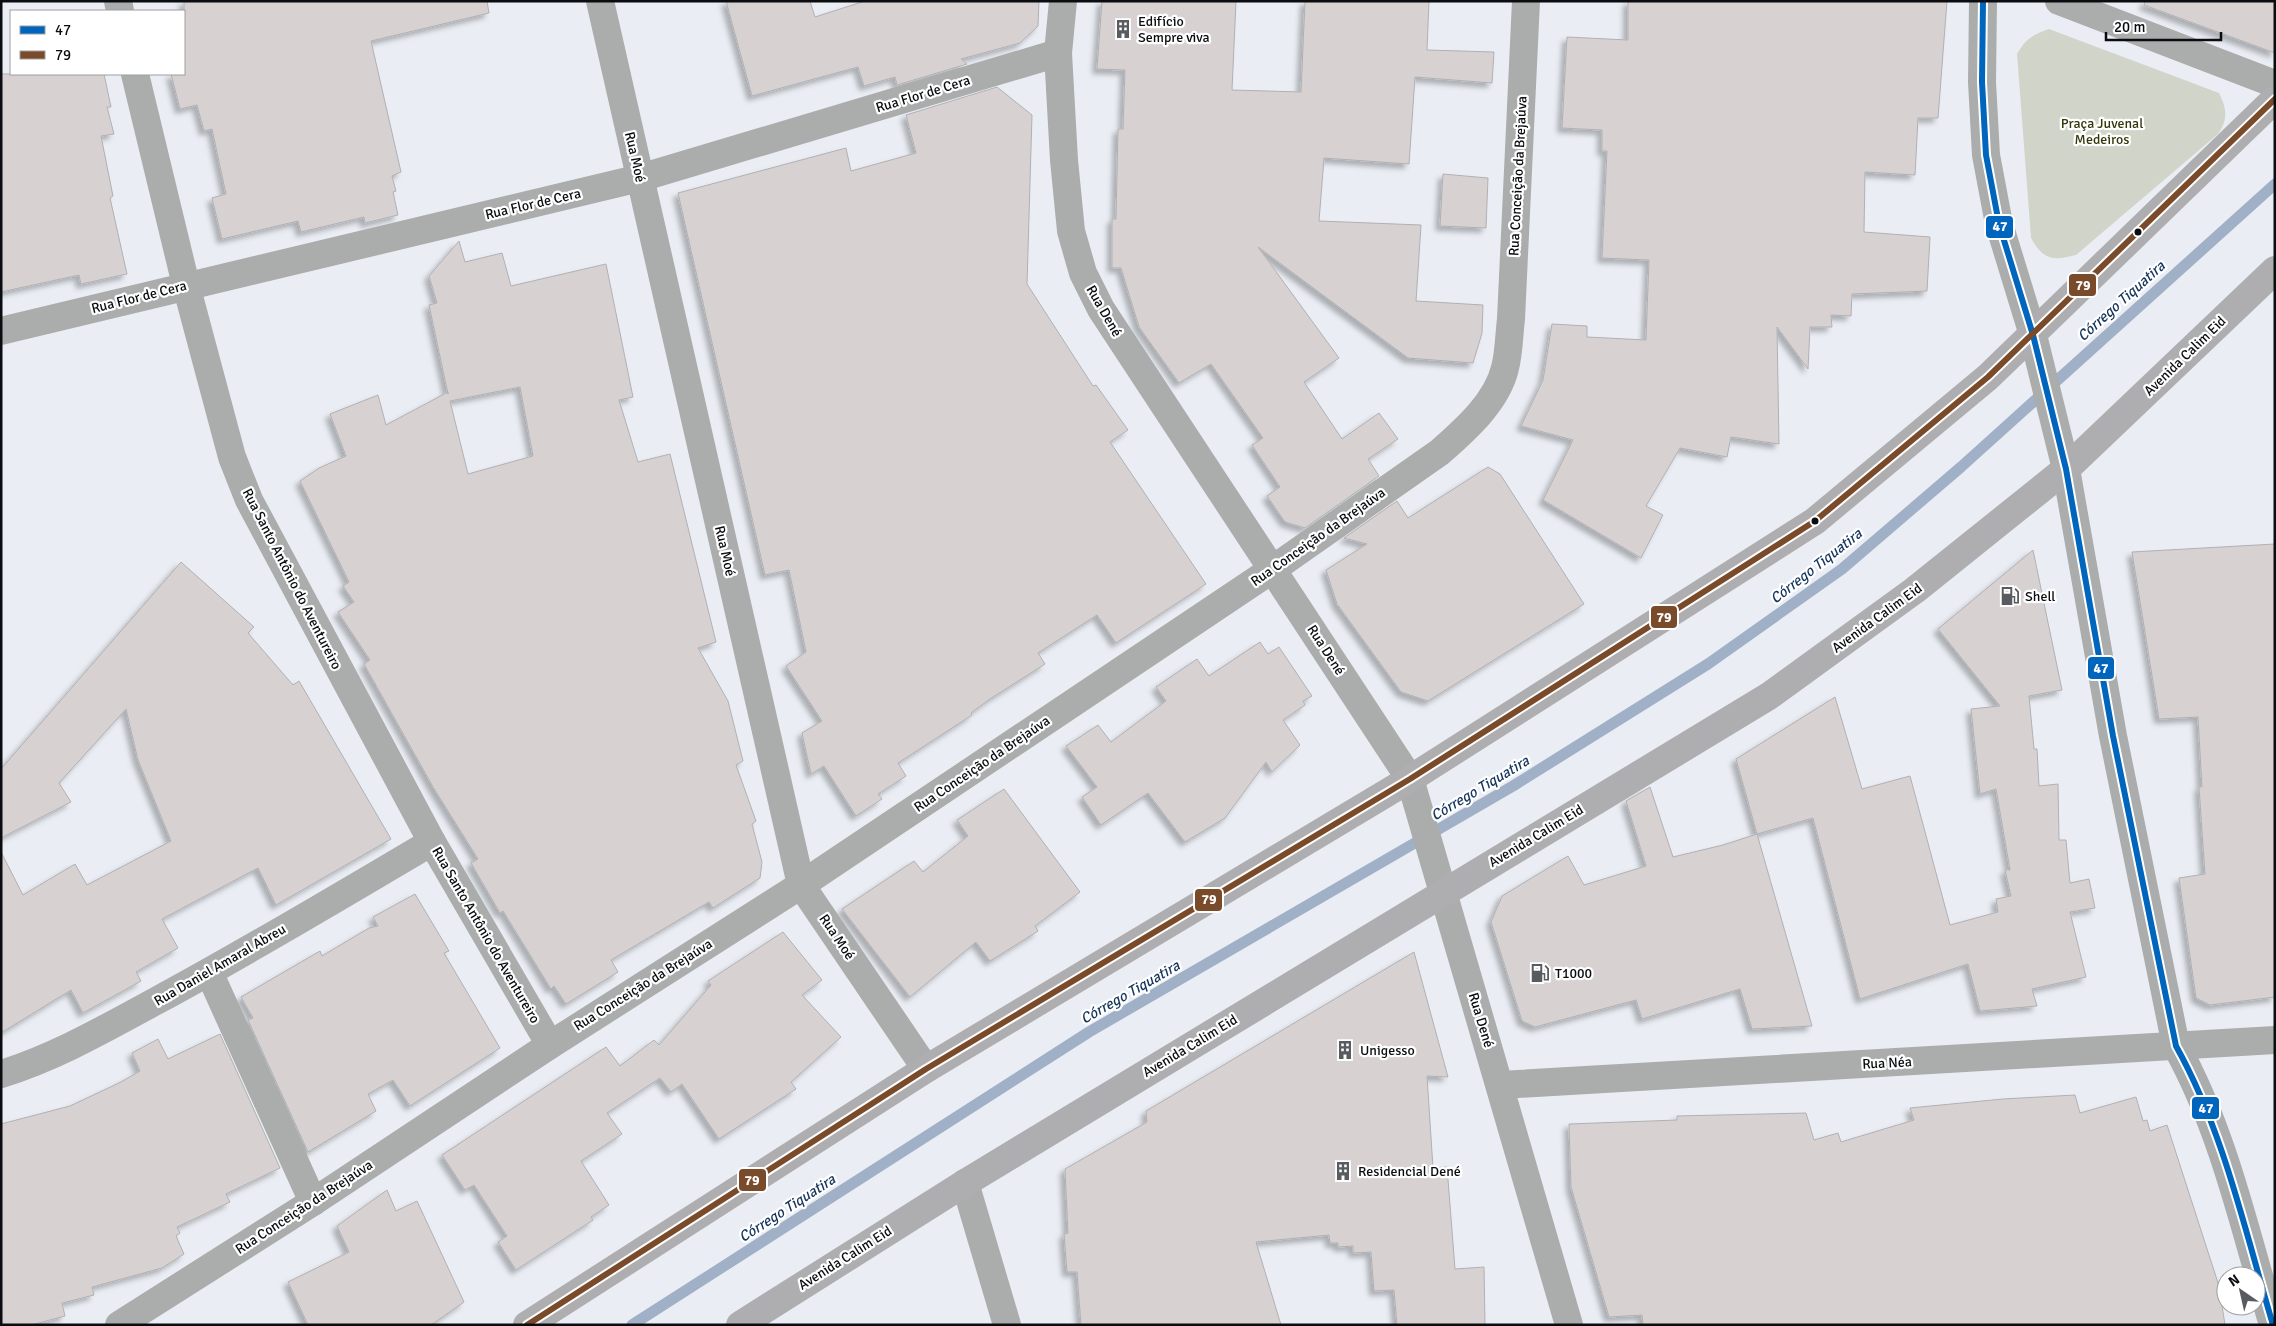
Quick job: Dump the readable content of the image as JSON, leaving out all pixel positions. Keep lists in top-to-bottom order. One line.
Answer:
{"streets":{"main road":["Avenida Calim Eid"],"street":["Rua Flor de Cera","Rua Moé","Rua Conceição da Brejaúva","Rua Dené","Rua Santo Antônio do Aventureiro","Rua Daniel Amaral Abreu","Rua Néa"]},"crossings":[["Rua Flor de Cera","Rua Moé"],["Rua Flor de Cera","Rua Dené"],["Rua Flor de Cera","Rua Santo Antônio do Aventureiro"],["Rua Moé","Rua Conceição da Brejaúva"],["Rua Conceição da Brejaúva","Rua Dené"],["Rua Conceição da Brejaúva","Rua Santo Antônio do Aventureiro"],["Rua Dené","Avenida Calim Eid"],["Rua Dené","Rua Néa"],["Rua Santo Antônio do Aventureiro","Rua Daniel Amaral Abreu"]],"water":["Córrego Tiquatira"],"parks":["Praça Juvenal Medeiros"],"places":{"building":["Edifício Sempre viva","Unigesso","Residencial Dené"],"fuel station":["Shell","T1000"]},"lines":["transit line 47","transit line 79"],"legend":["47","79"],"scale_bar":"20 m","north":"top left"}
